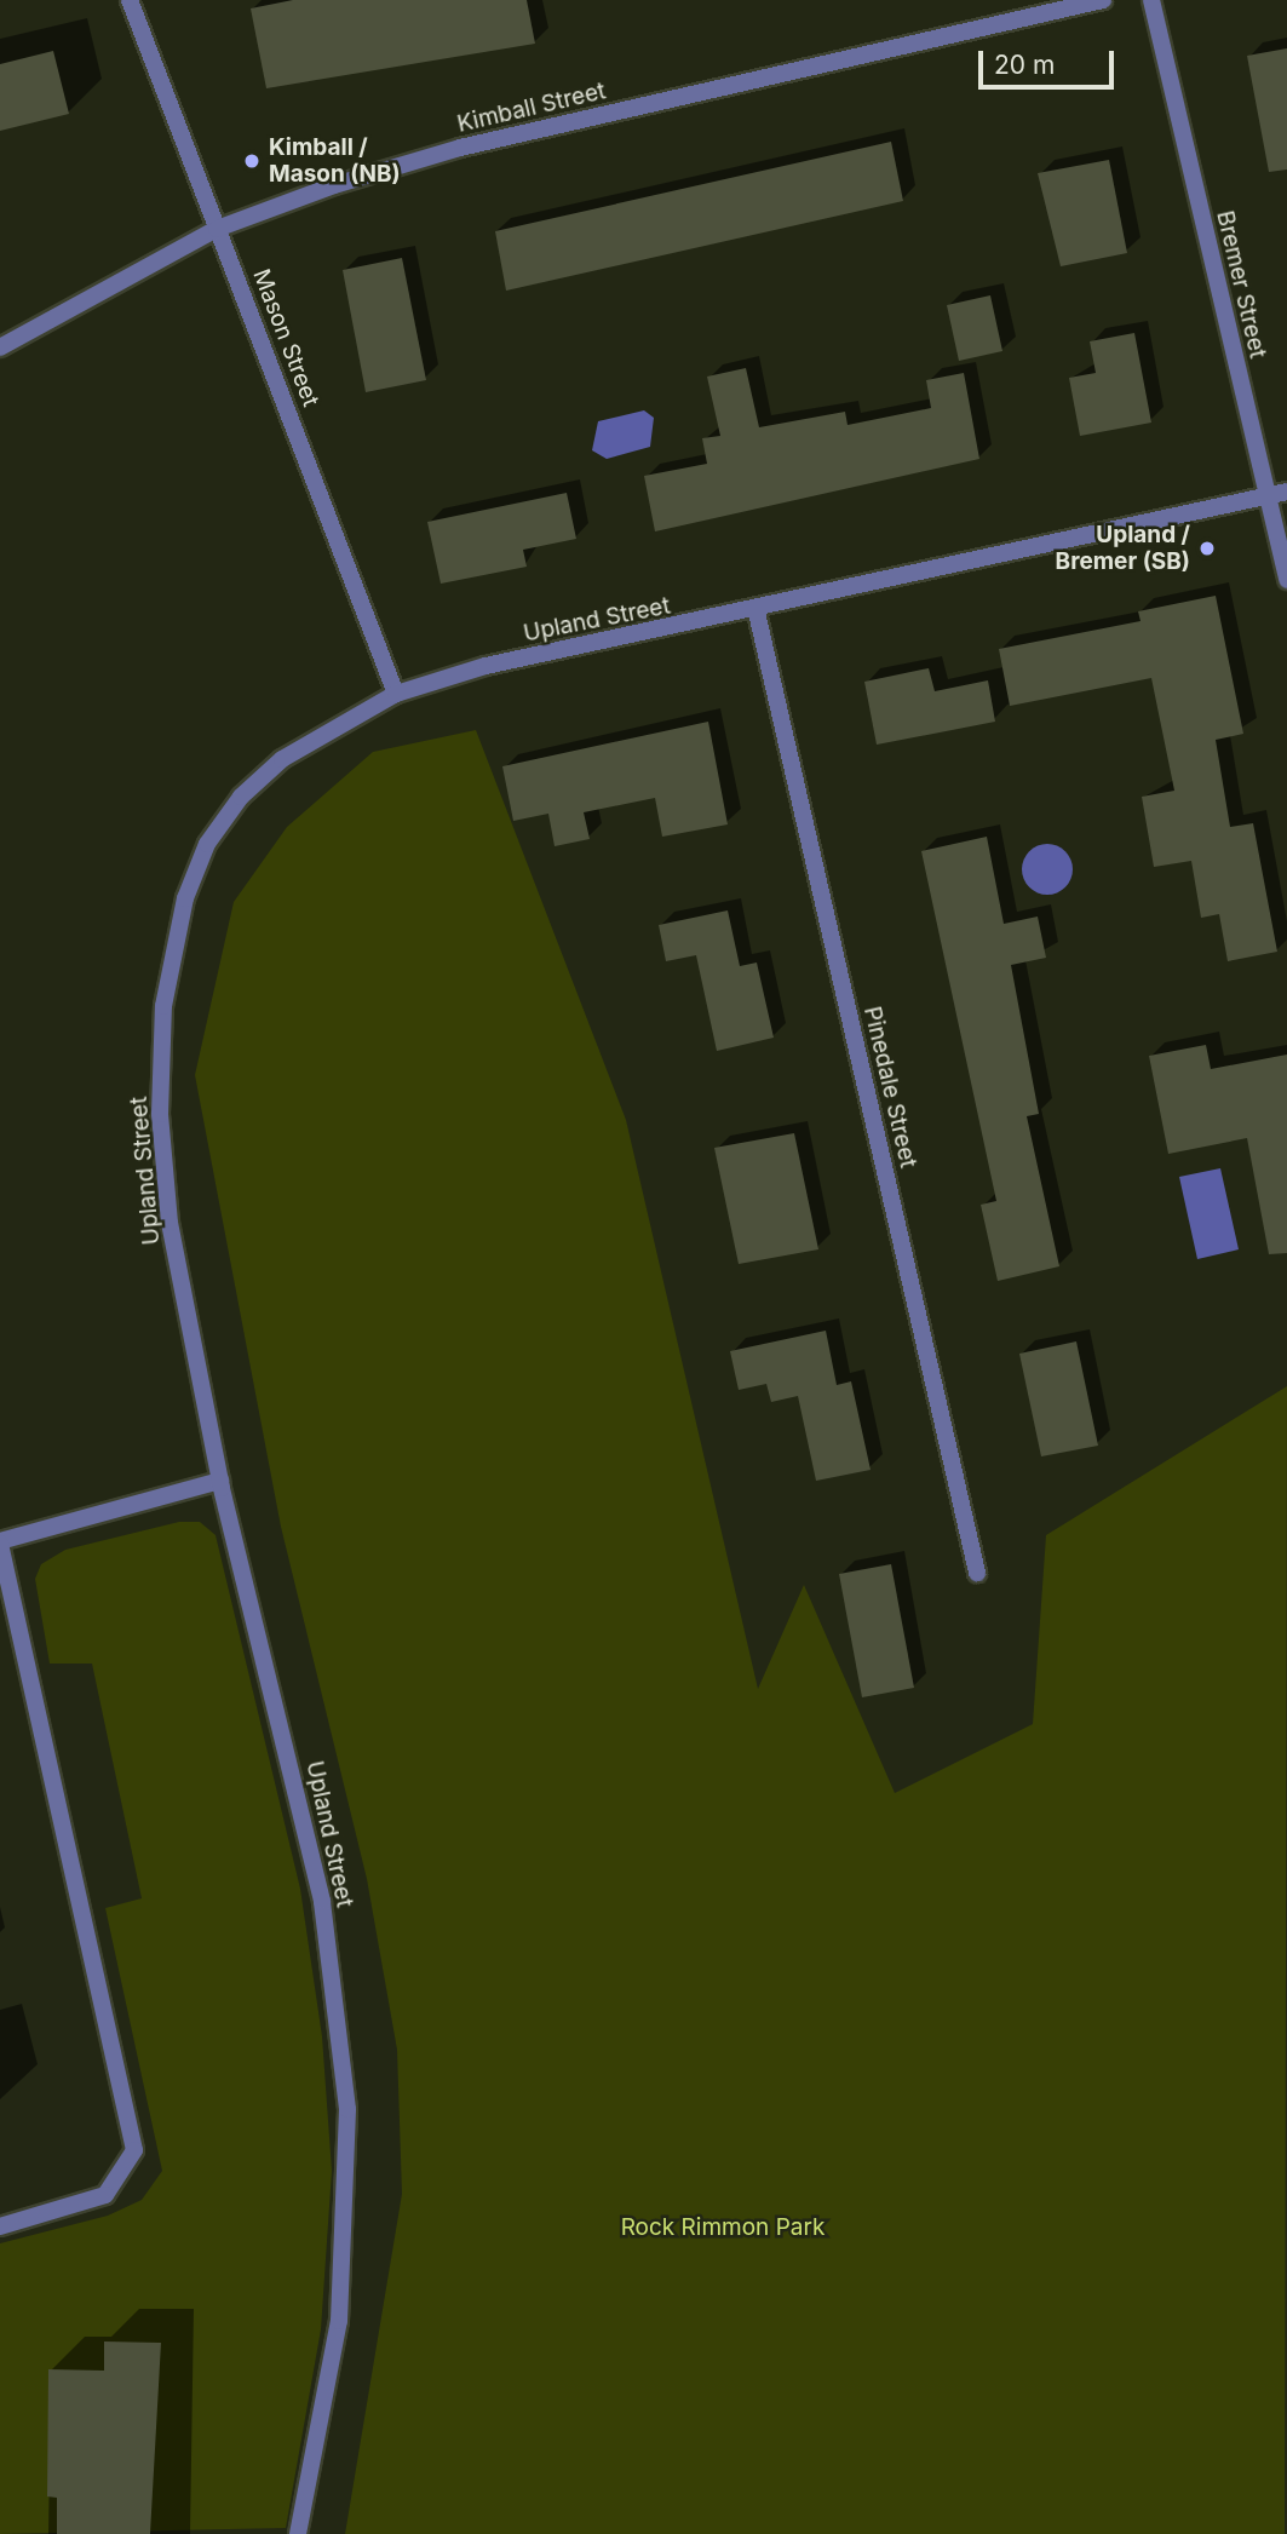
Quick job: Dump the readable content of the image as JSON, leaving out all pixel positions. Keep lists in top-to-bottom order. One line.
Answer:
{"streets":{"street":["Kimball Street","Bremer Street","Mason Street","Upland Street","Pinedale Street"]},"crossings":[["Kimball Street","Mason Street"],["Bremer Street","Upland Street"],["Mason Street","Upland Street"],["Upland Street","Pinedale Street"]],"parks":["Rock Rimmon Park"],"places":["Kimball / Mason (NB)","Upland / Bremer (SB)"],"scale_bar":"20 m"}
